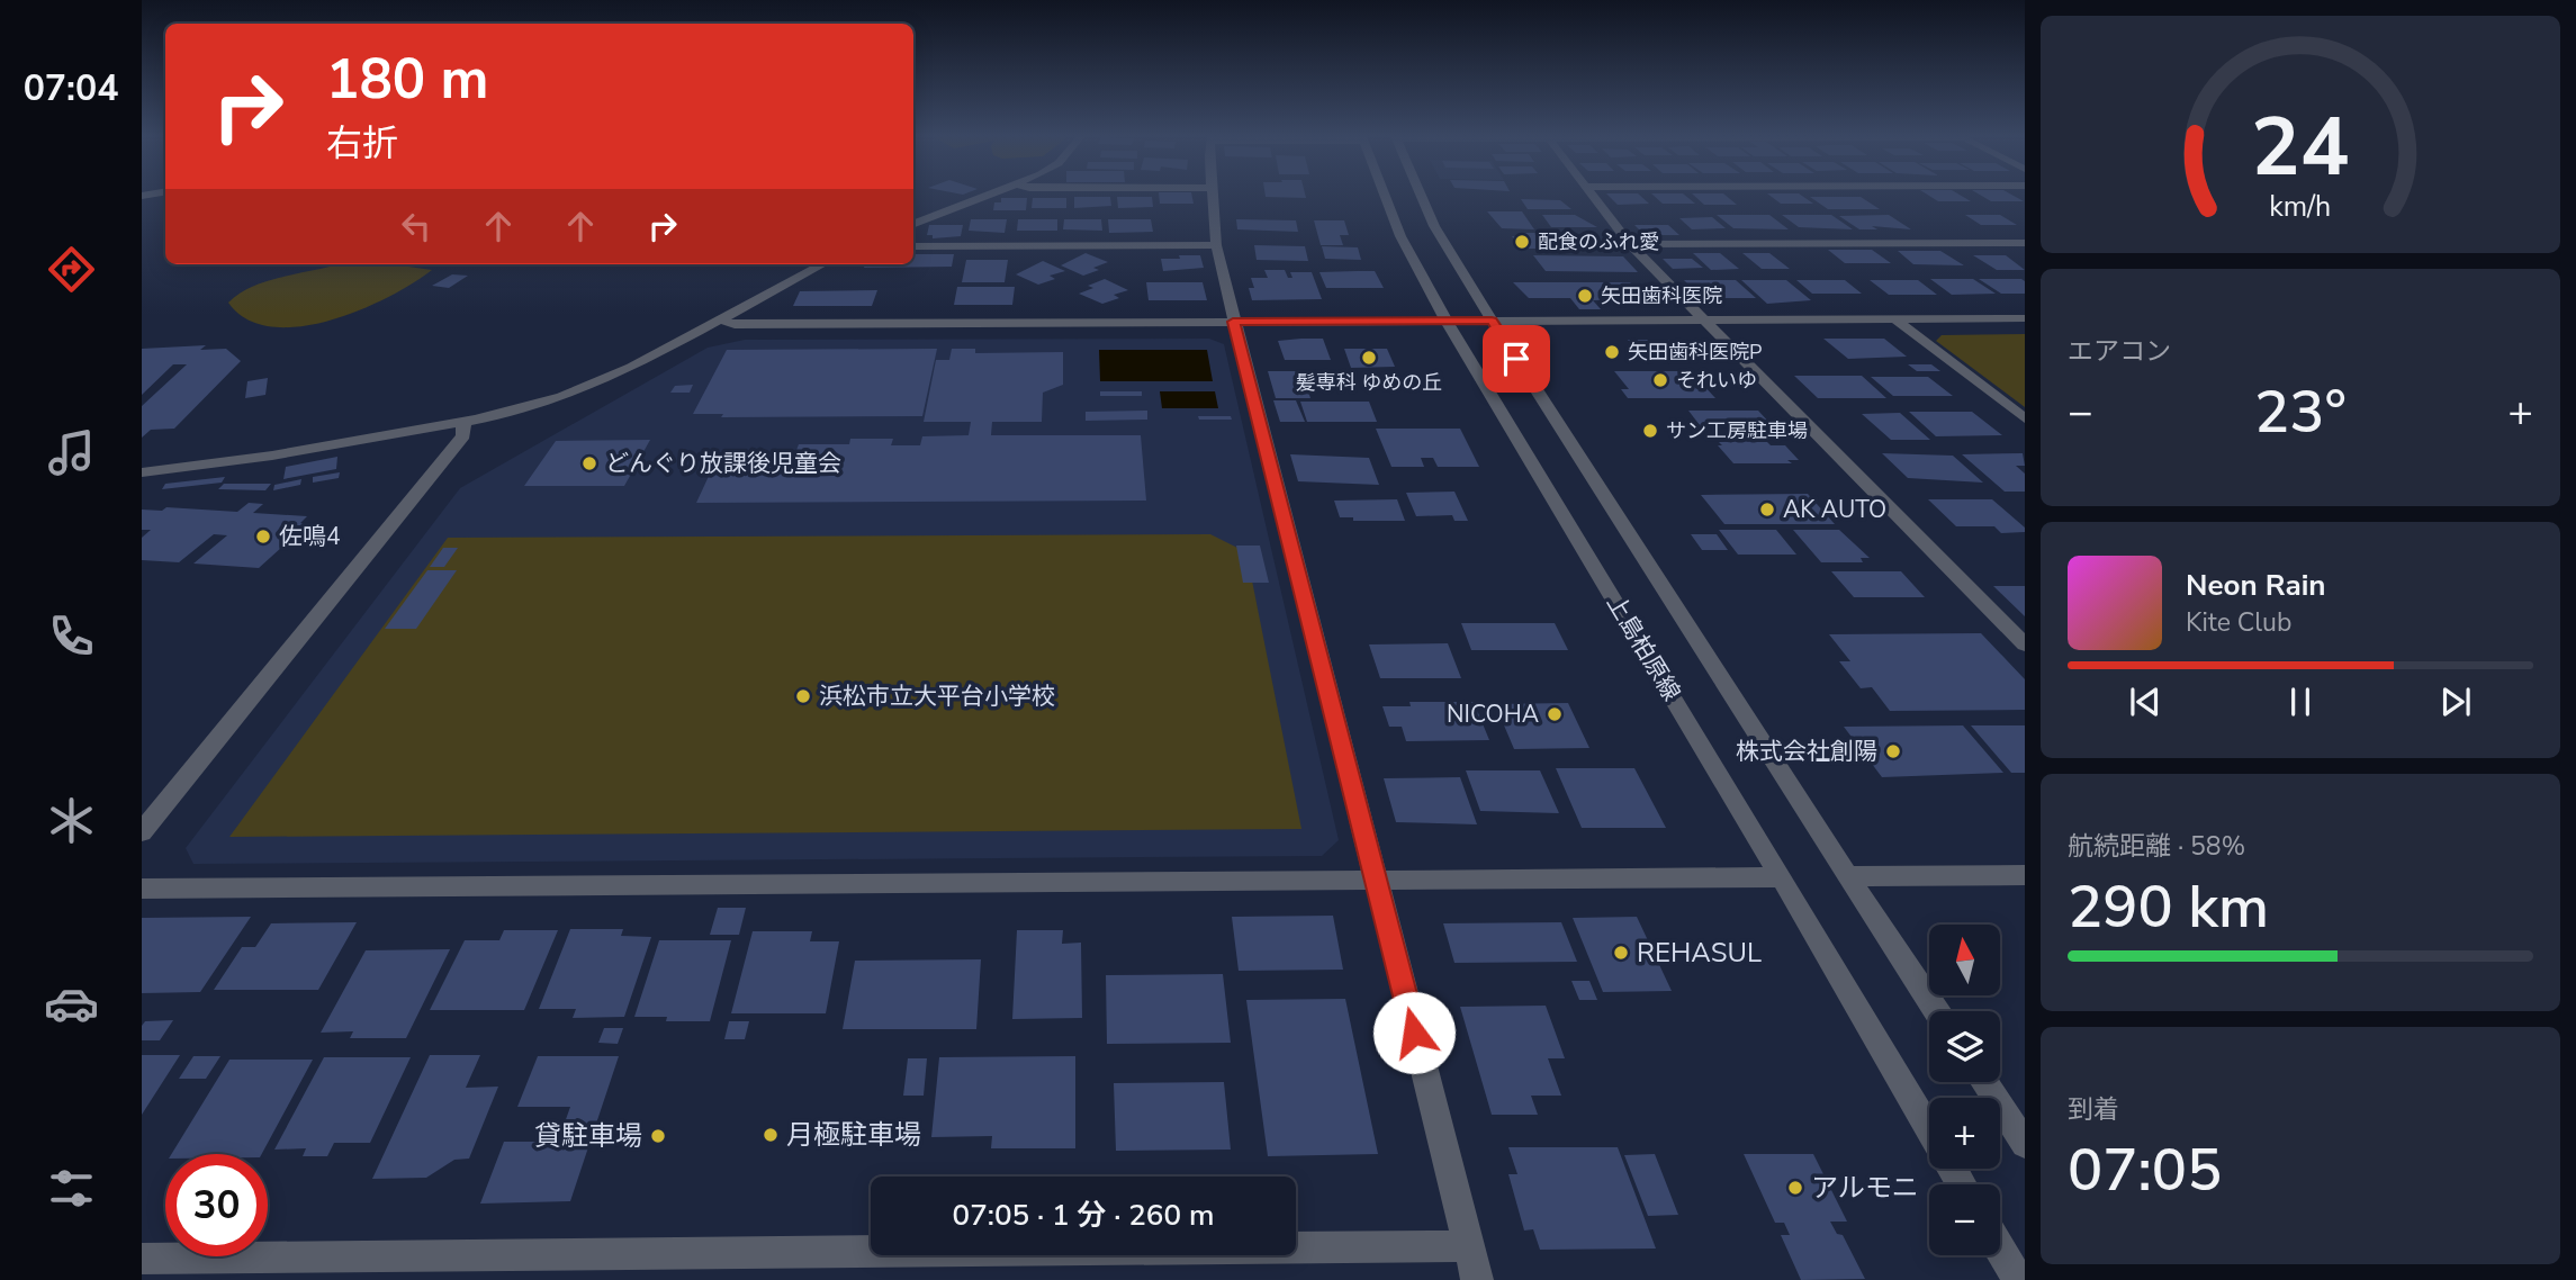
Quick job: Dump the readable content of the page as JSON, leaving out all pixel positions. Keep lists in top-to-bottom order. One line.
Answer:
{"streets":{"street":["上島柏原線"]},"places":["配食のふれ愛","矢田歯科医院","矢田歯科医院P","髪専科 ゆめの丘","それいゆ","サン工房駐車場","どんぐり放課後児童会","AK AUTO","佐鳴4","浜松市立大平台小学校","NICOHA","株式会社創陽","REHASUL","月極駐車場","貸駐車場","アルモニ"],"north":"top","page":{"tabs":"07:04","turn":["180 m","右折"],"tile":["エアコン",["航続距離 · 58%","290 km"],["到着","07:05"]],"heat":["−","23°","+"],"song":["Neon Rain","Kite Club"],"map_buttons":["+","−"],"limit":"30","trip":"07:05 · 1 分 · 260 m","gauge":["24","km/h"]}}
